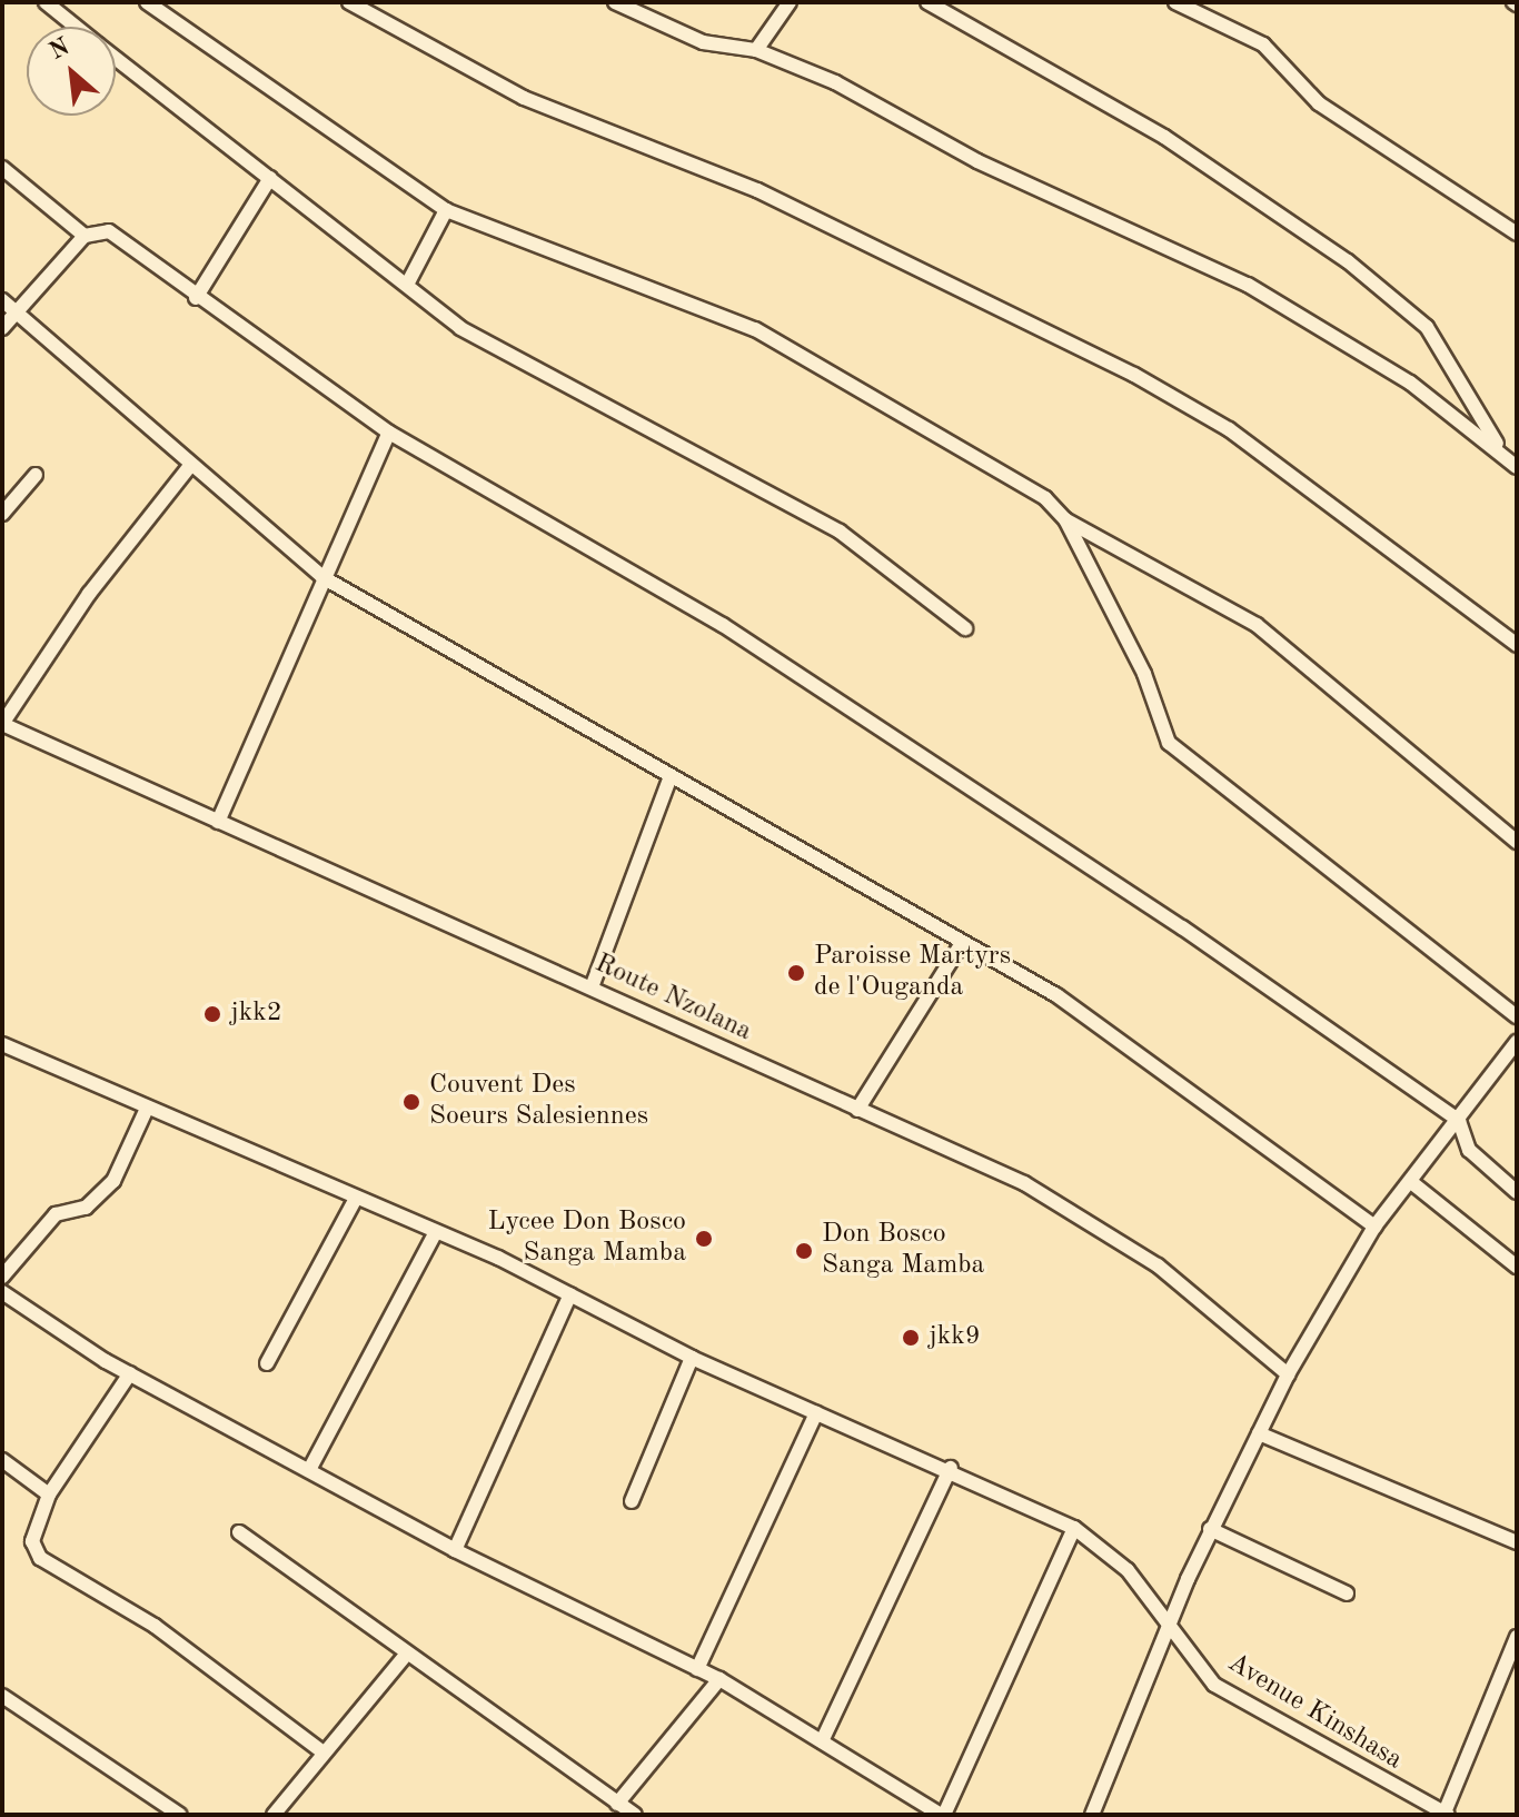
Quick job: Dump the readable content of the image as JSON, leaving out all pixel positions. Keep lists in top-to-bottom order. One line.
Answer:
{"streets":{"street":["Route Nzolana","Avenue Kinshasa"]},"places":["Paroisse Martyrs de l'Ouganda","jkk2","Couvent Des Soeurs Salesiennes","Lycee Don Bosco Sanga Mamba","Don Bosco Sanga Mamba","jkk9"],"north":"top left"}
